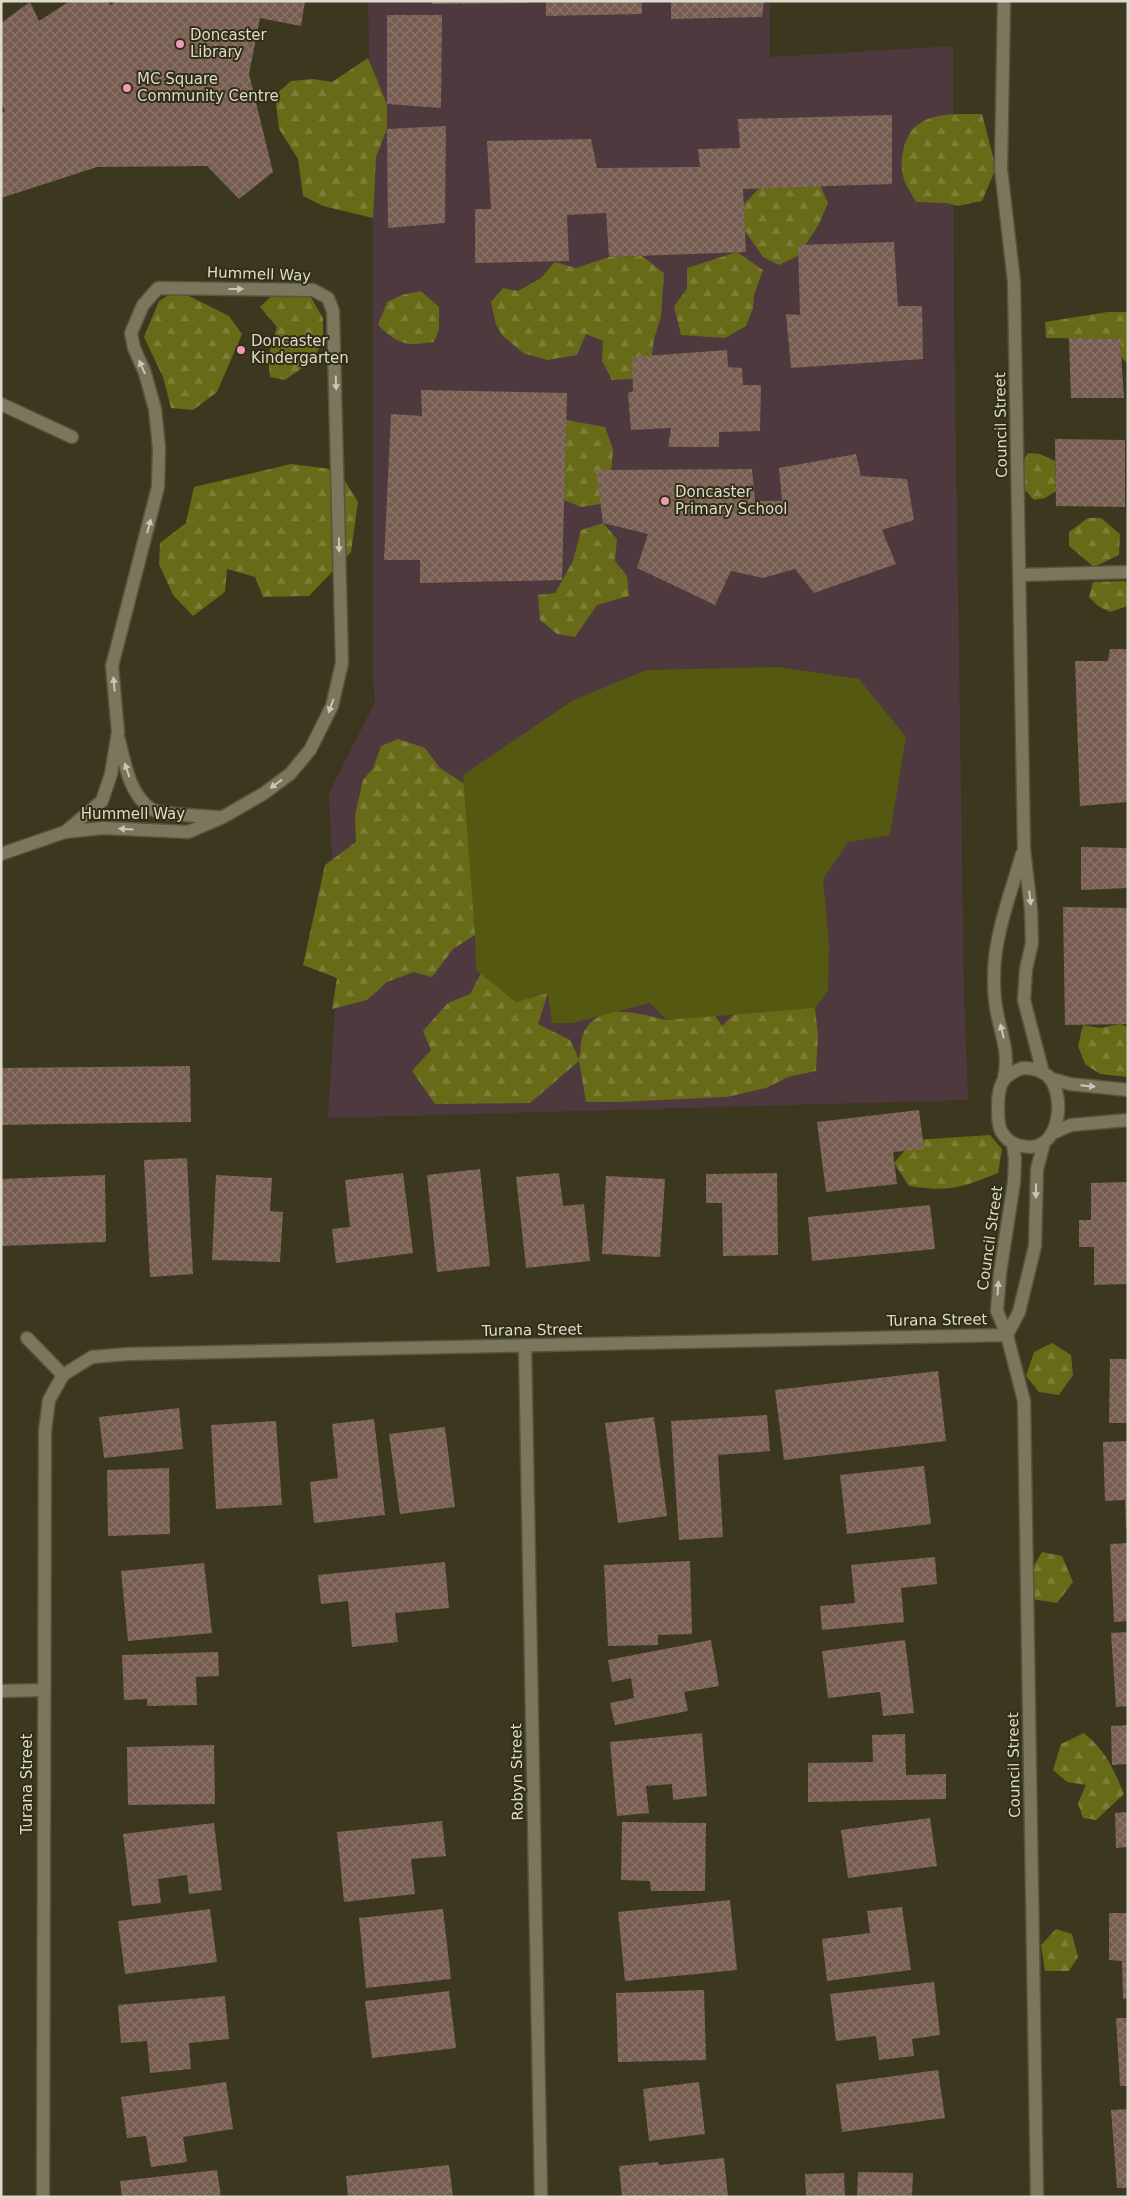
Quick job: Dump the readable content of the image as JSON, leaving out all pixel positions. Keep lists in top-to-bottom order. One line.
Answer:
{"streets":{"street":["Hummell Way","Council Street","Turana Street","Robyn Street"]},"crossings":[["Council Street","Turana Street"],["Turana Street","Robyn Street"]],"places":["Doncaster Library","MC Square Community Centre","Doncaster Kindergarten","Doncaster Primary School"]}
